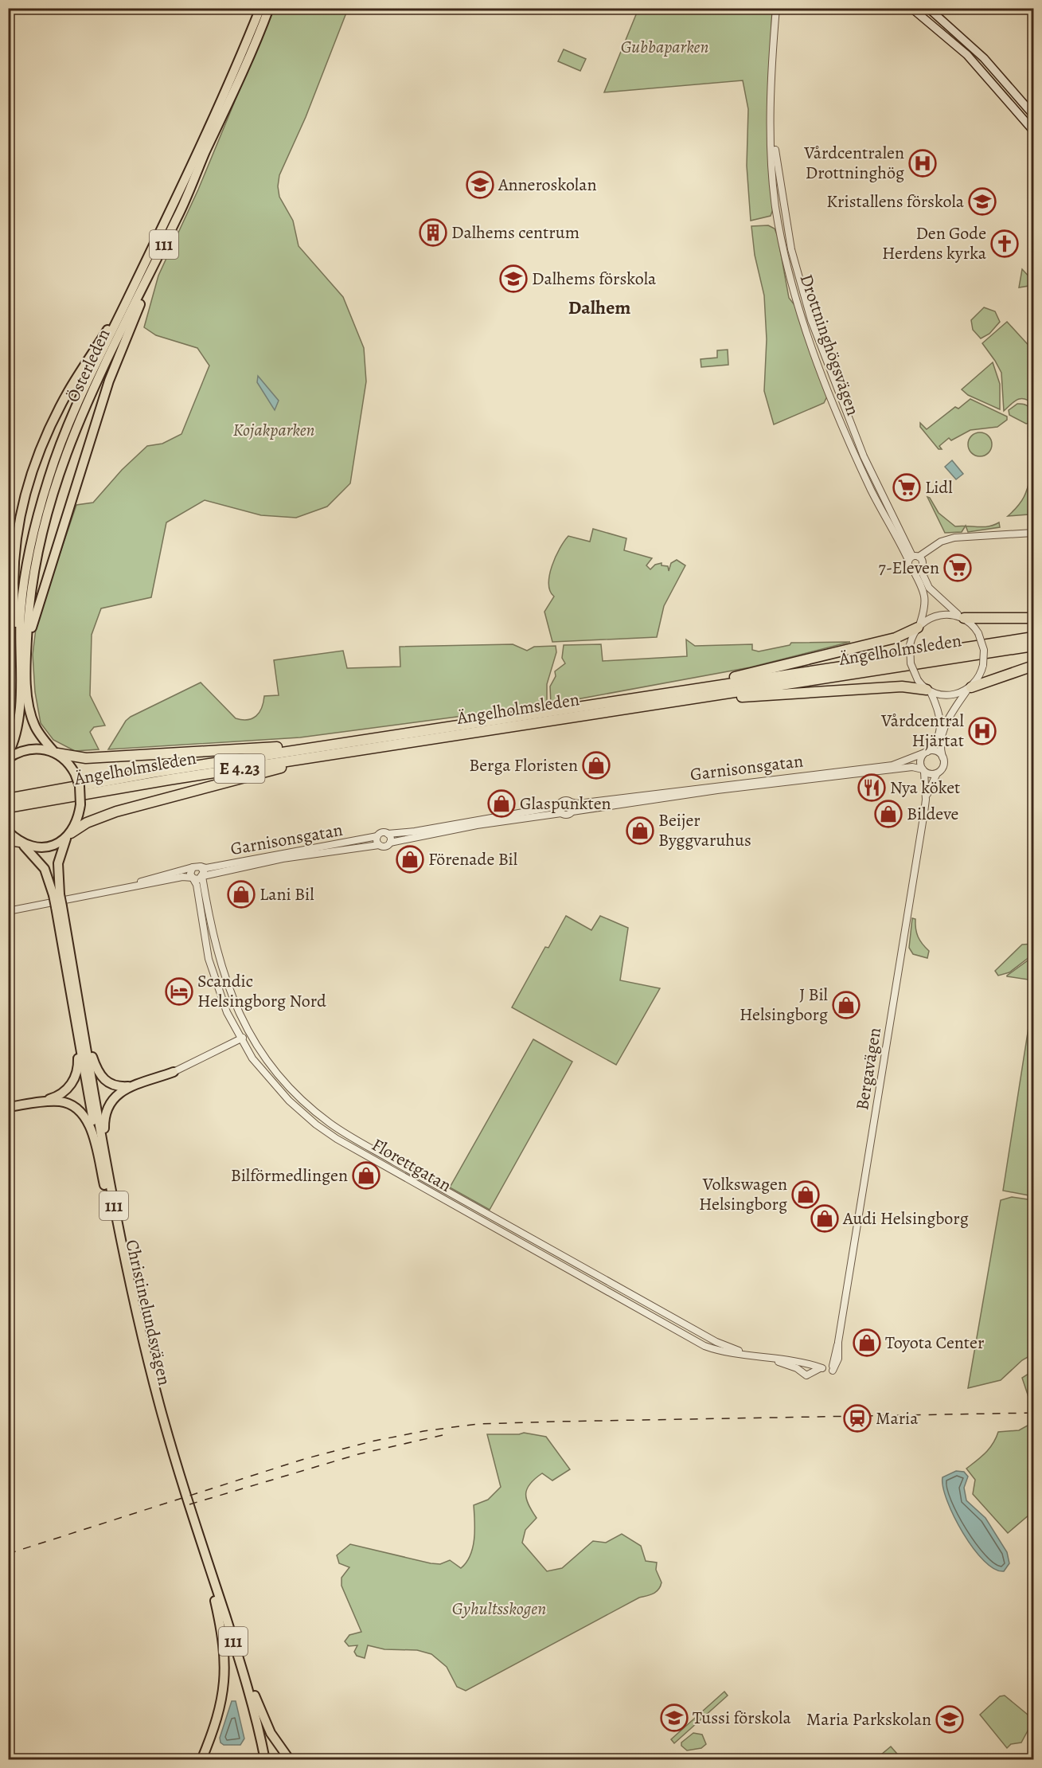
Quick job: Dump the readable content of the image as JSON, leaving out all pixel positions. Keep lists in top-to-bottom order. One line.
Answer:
{"streets":{"highway":["Ängelholmsleden","E 4.23"],"main road":["111","Österleden","Christinelundsvägen"],"street":["Drottninghögsvägen","Garnisonsgatan","Bergavägen","Florettgatan"]},"crossings":[["111","Österleden"],["111","Christinelundsvägen"],["Garnisonsgatan","Bergavägen"],["Garnisonsgatan","Florettgatan"],["Bergavägen","Florettgatan"]],"districts":["Dalhem"],"parks":["Gubbaparken","Kojakparken","Gyhultsskogen"],"places":{"hospital":["Vårdcentralen Drottninghög","Vårdcentral Hjärtat"],"school or university":["Anneroskolan","Kristallens förskola","Dalhems förskola","Tussi förskola","Maria Parkskolan"],"building":["Dalhems centrum"],"church":["Den Gode Herdens kyrka"],"supermarket":["Lidl","7-Eleven"],"shop":["Berga Floristen","Glaspunkten","Bildeve","Beijer Byggvaruhus","Förenade Bil","Lani Bil","J Bil Helsingborg","Bilförmedlingen","Volkswagen Helsingborg","Audi Helsingborg","Toyota Center"],"restaurant":["Nya köket"],"hotel":["Scandic Helsingborg Nord"],"station":["Maria"]}}
